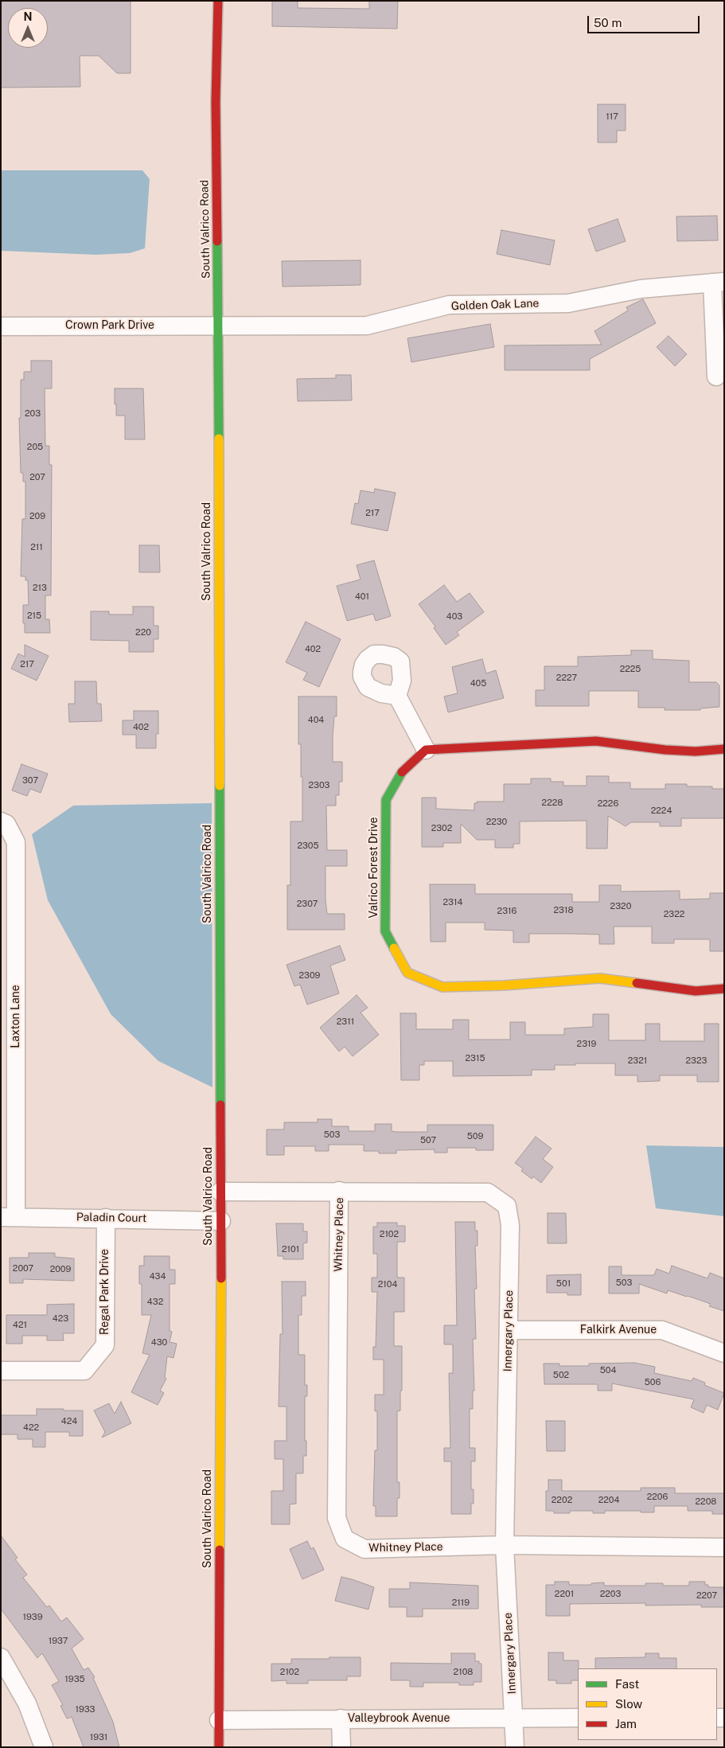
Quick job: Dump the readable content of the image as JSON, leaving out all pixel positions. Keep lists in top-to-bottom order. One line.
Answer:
{"streets":{"street":["South Valrico Road","Golden Oak Lane","Crown Park Drive","Valrico Forest Drive","Laxton Lane","Paladin Court","Whitney Place","Regal Park Drive","Falkirk Avenue","Innergary Place","Valleybrook Avenue"]},"crossings":[["South Valrico Road","Golden Oak Lane"],["South Valrico Road","Crown Park Drive"],["South Valrico Road","Paladin Court"],["South Valrico Road","Innergary Place"],["South Valrico Road","Valleybrook Avenue"],["Golden Oak Lane","Crown Park Drive"],["Laxton Lane","Paladin Court"],["Paladin Court","Regal Park Drive"],["Whitney Place","Innergary Place"],["Falkirk Avenue","Innergary Place"],["Innergary Place","Valleybrook Avenue"]],"house_numbers":["117","203","205","207","217","209","211","213","401","215","403","220","402","217","2225","2227","405","404","402","307","2303","2228","2226","2224","2230","2302","2305","2314","2307","2320","2318","2316","2322","2309","2311","2319","2315","2321","2323","503","509","507","2102","2101","2007","2009","434","503","501","2104","432","423","421","430","504","502","506","424","422","2206","2202","2204","2208","2201","2203","2207","2119","1939","1937","2102","2108","1935","1933","1931"],"legend":["Fast","Slow","Jam"],"scale_bar":"50 m","north":"top"}
